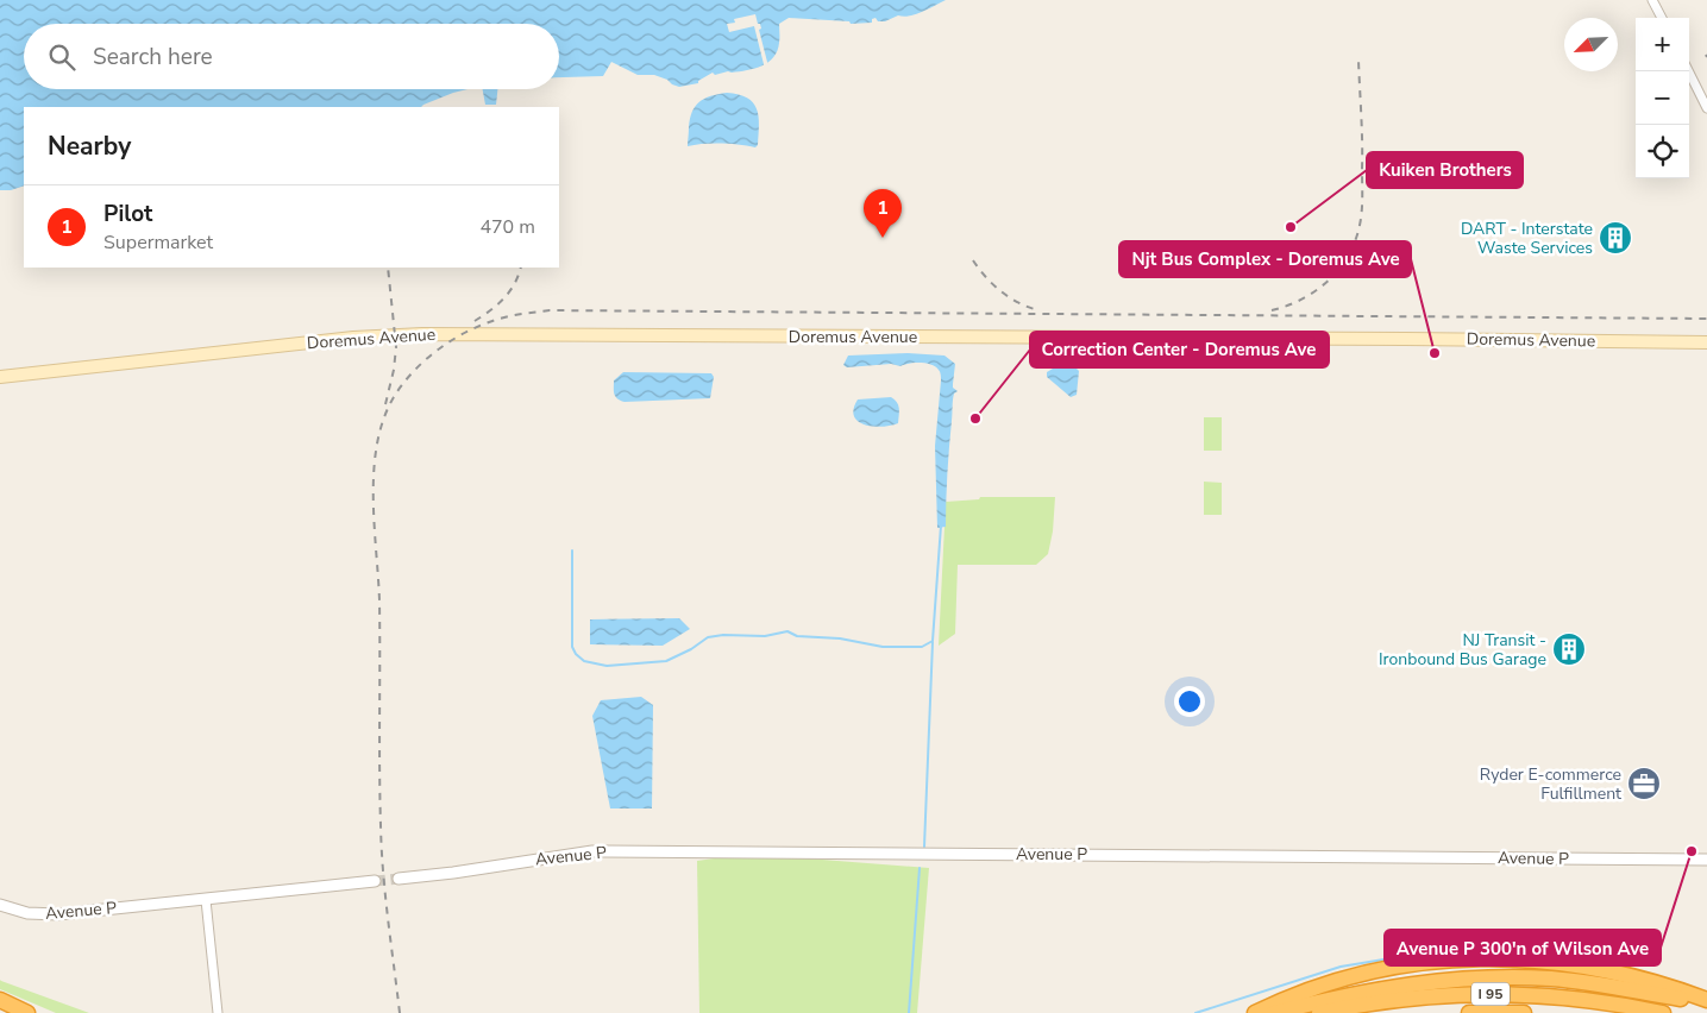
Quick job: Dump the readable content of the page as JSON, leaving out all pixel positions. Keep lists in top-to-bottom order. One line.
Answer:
{"streets":{"highway":["I 95"],"main road":["Doremus Avenue"],"street":["Avenue P"]},"places":{"other":["Kuiken Brothers","Njt Bus Complex - Doremus Ave","Correction Center - Doremus Ave","Avenue P 300'n of Wilson Ave"],"building":["DART - Interstate Waste Services","NJ Transit - Ironbound Bus Garage"],"office":["Ryder E-commerce Fulfillment"]},"north":"bottom left","page":{"map_buttons":["+","−"],"search":"Search here","heading":"Nearby","list":[{"mark":"1","name":"Pilot","note":"Supermarket","value":"470 m"}],"pins":"1"}}
